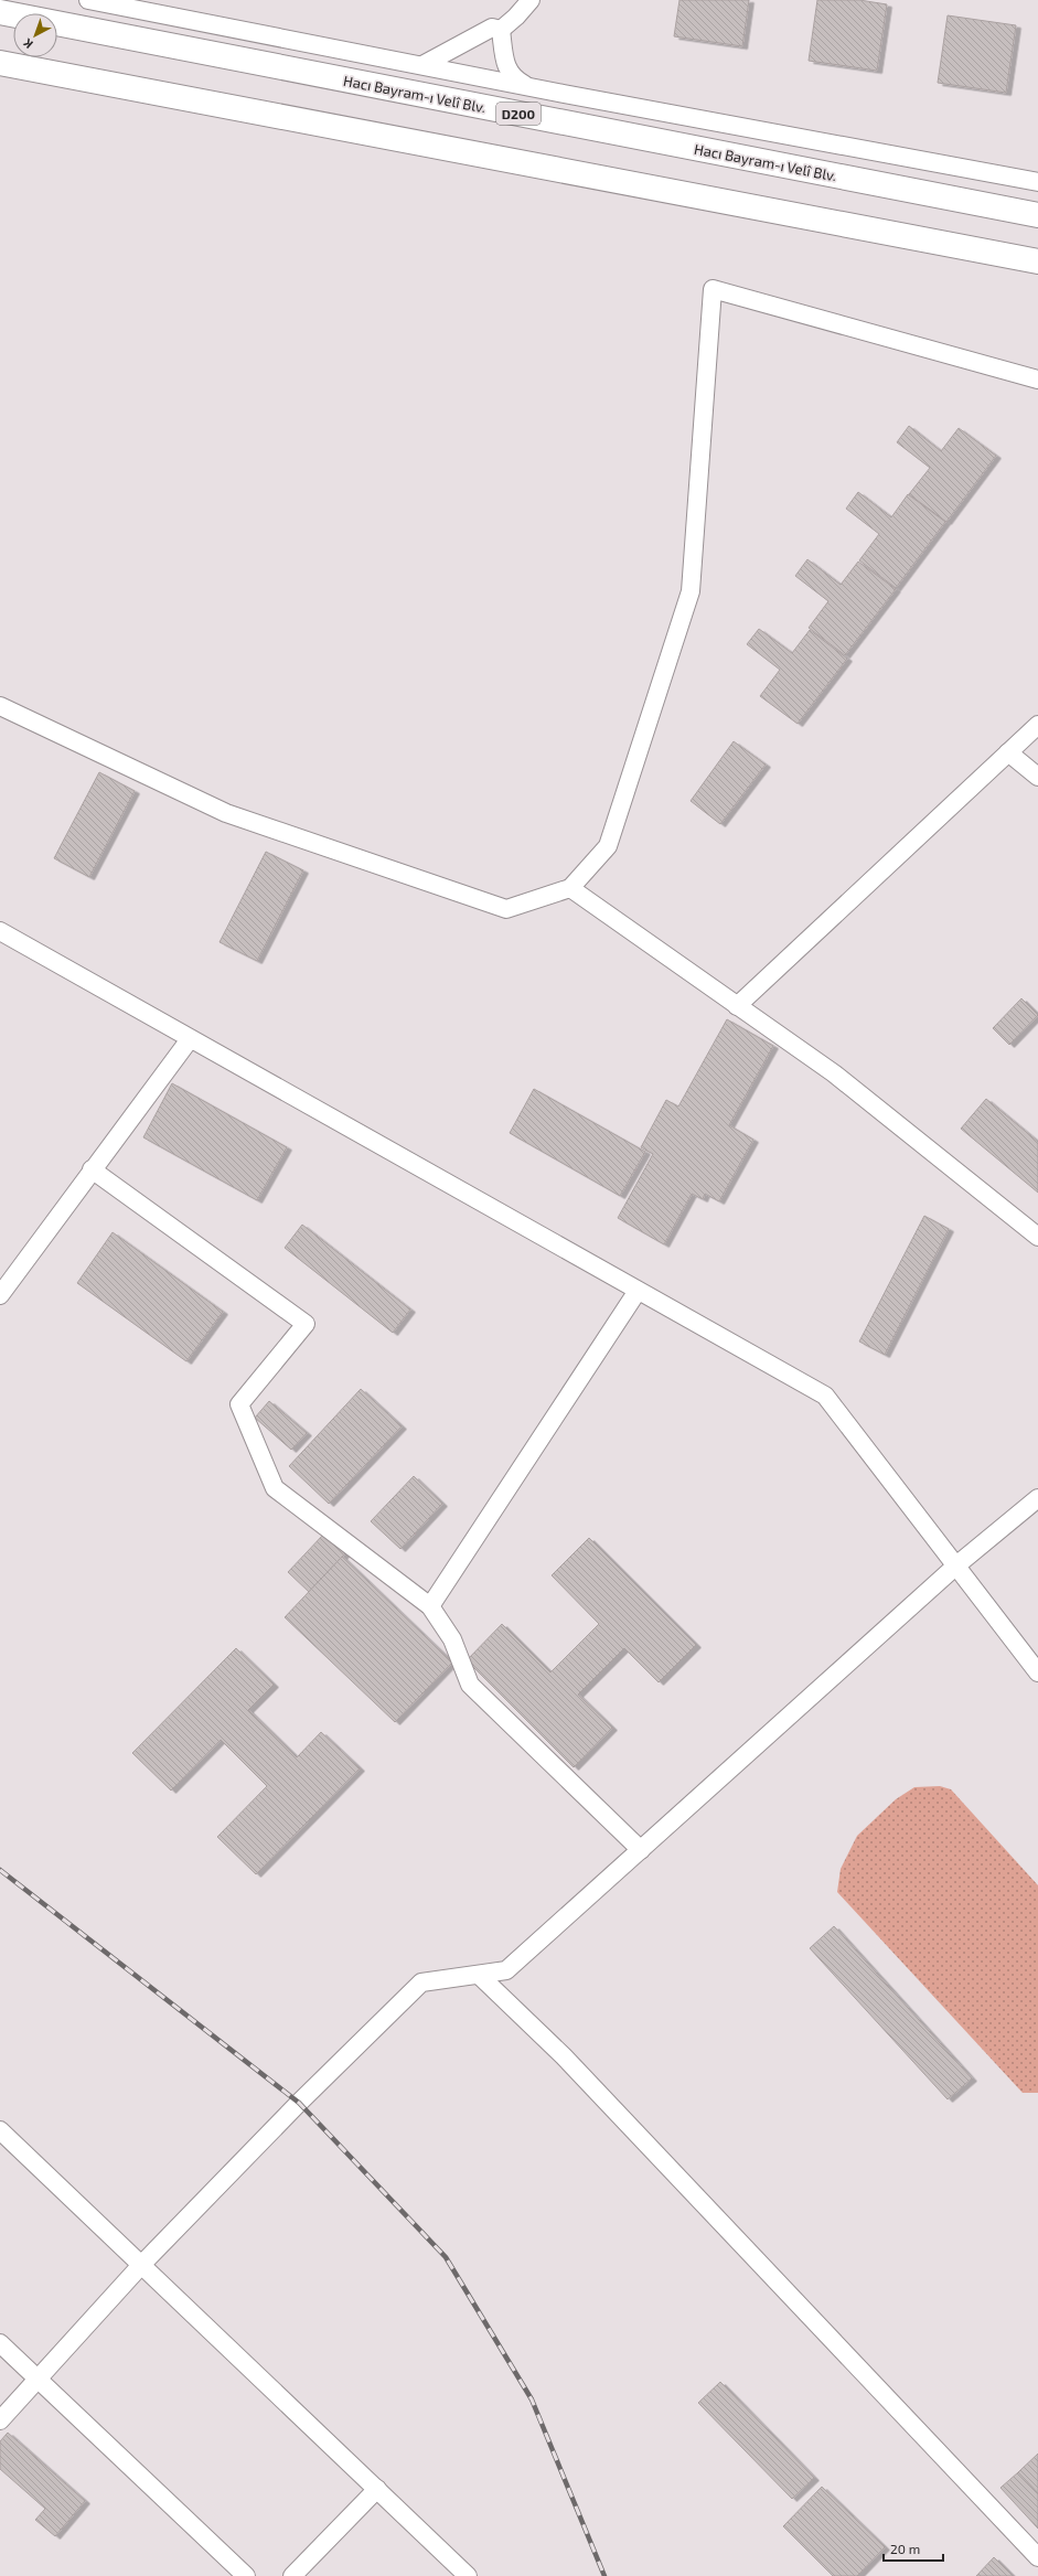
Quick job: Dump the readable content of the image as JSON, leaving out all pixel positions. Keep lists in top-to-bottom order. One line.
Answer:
{"streets":{"highway":["Hacı Bayram-ı Velî Blv.","D200"]},"scale_bar":"20 m","north":"bottom left"}
